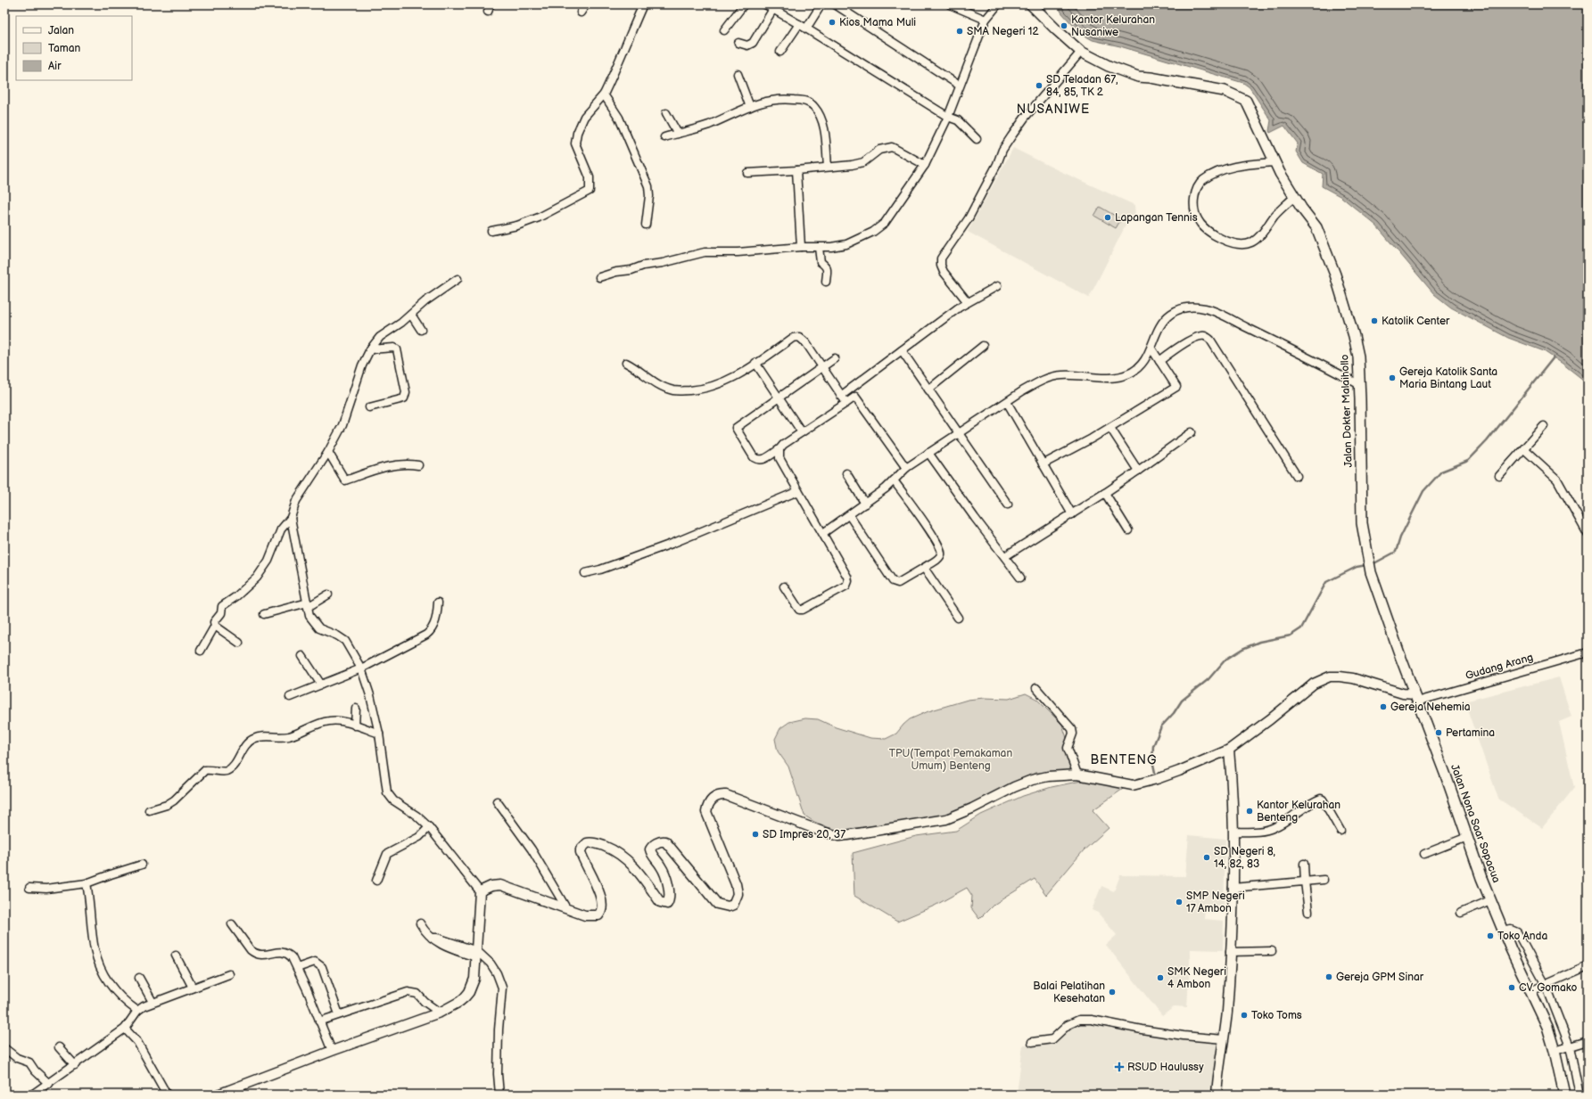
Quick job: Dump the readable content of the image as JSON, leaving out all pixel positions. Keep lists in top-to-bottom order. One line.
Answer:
{"streets":{"main road":["Jalan Dokter Malaihollo","Jalan Nona Saar Sopacua"],"street":["Gudang Arang"]},"crossings":[["Jalan Dokter Malaihollo","Jalan Nona Saar Sopacua"],["Gudang Arang","Jalan Nona Saar Sopacua"]],"districts":["NUSANIWE","BENTENG"],"parks":["TPU(Tempat Pemakaman Umum) Benteng"],"places":{"other":["Kios Mama Muli","Kantor Kelurahan Nusaniwe","SMA Negeri 12","SD Teladan 67, 84, 85, TK 2","Lapangan Tennis","Katolik Center","Gereja Katolik Santa Maria Bintang Laut","Gereja Nehemia","Pertamina","Kantor Kelurahan Benteng","SD Impres 20, 37","SD Negeri 8, 14, 82, 83","SMP Negeri 17 Ambon","Toko Anda","Gereja GPM Sinar","SMK Negeri 4 Ambon","CV. Gomako","Balai Pelatihan Kesehatan","Toko Toms"],"health":["RSUD Haulussy"]},"legend":["Jalan","Taman","Air"]}
